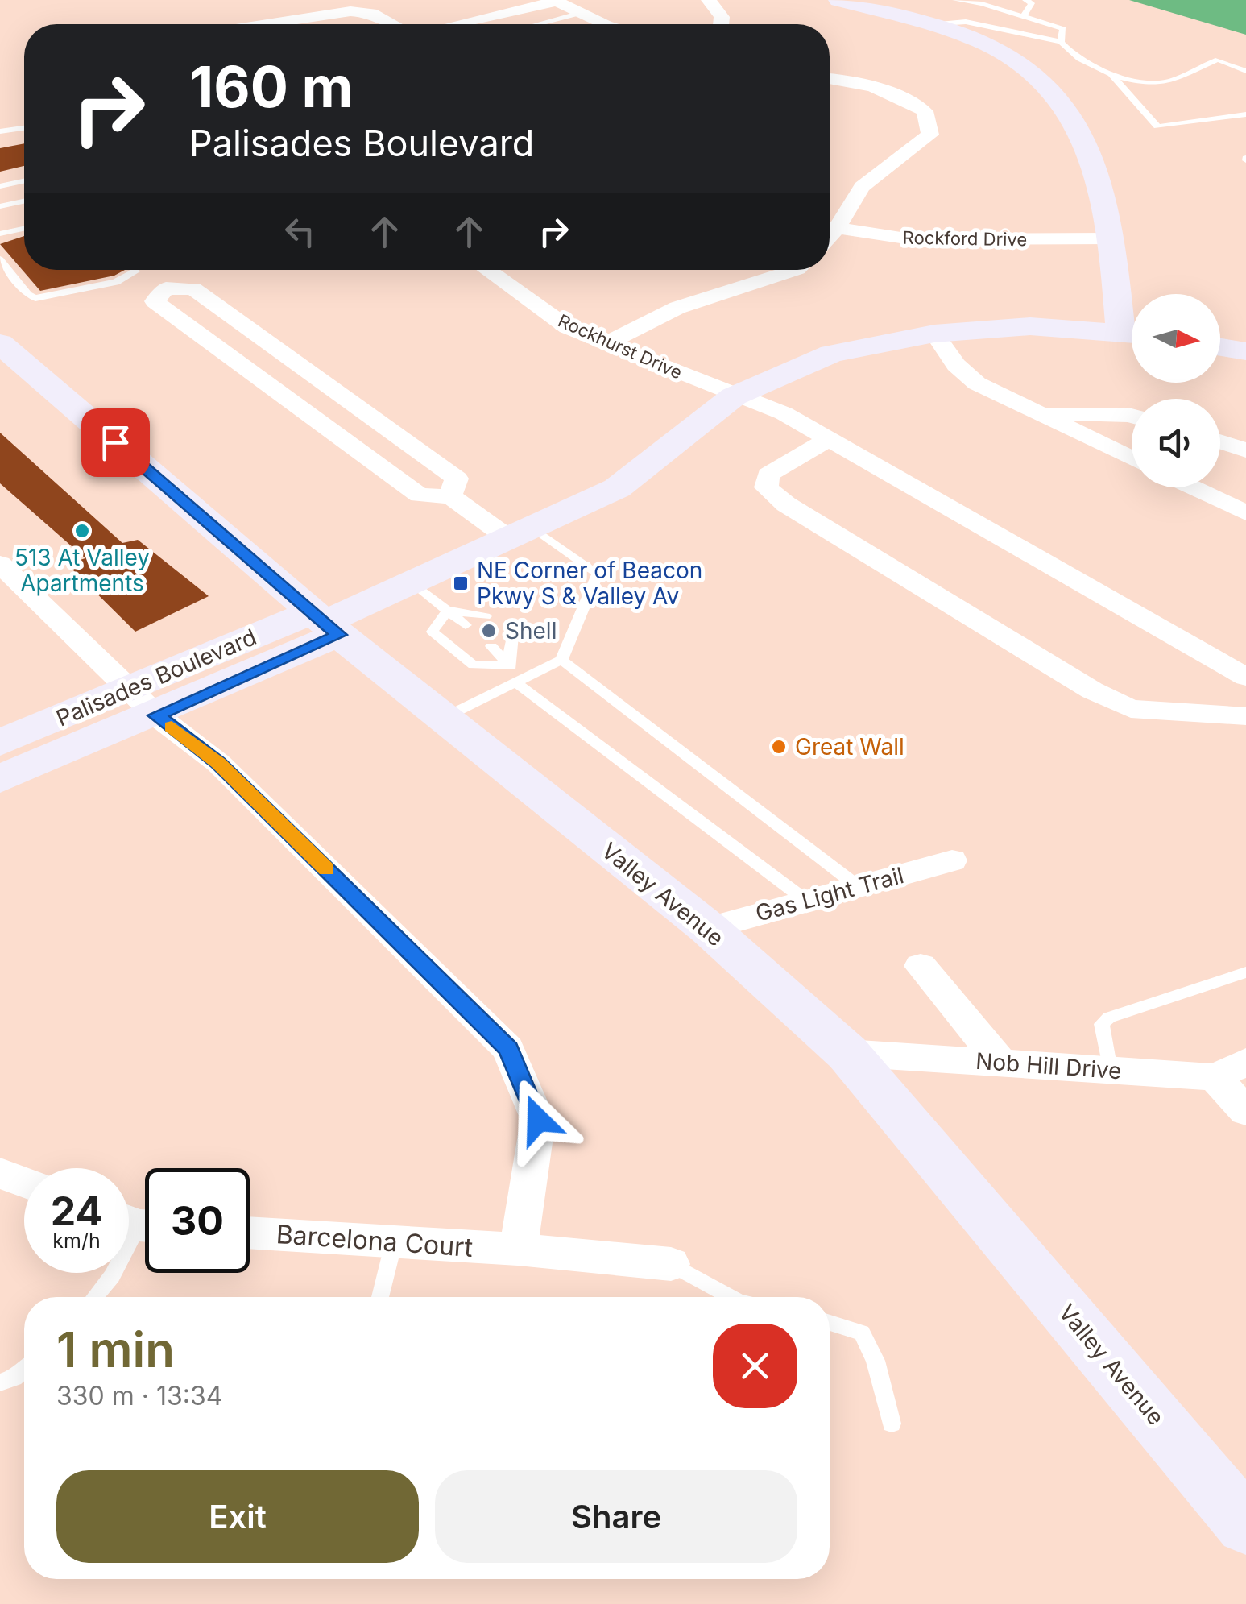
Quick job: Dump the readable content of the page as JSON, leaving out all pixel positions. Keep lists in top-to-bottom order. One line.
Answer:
{"streets":{"street":["Rockford Drive","Rockhurst Drive","Palisades Boulevard","Valley Avenue","Gas Light Trail","Nob Hill Drive","Barcelona Court"]},"crossings":[["Rockhurst Drive","Palisades Boulevard"],["Palisades Boulevard","Valley Avenue"],["Valley Avenue","Gas Light Trail"],["Valley Avenue","Nob Hill Drive"]],"places":{"other":["513 At Valley Apartments","Shell","Great Wall"],"transit":["NE Corner of Beacon Pkwy S & Valley Av"]},"north":"right","page":{"turn":["160 m","Palisades Boulevard"],"speed":"24 km/h","limit":"30","heading":["1 min","330 m · 13:34"],"buttons":["Exit","Share"]}}
